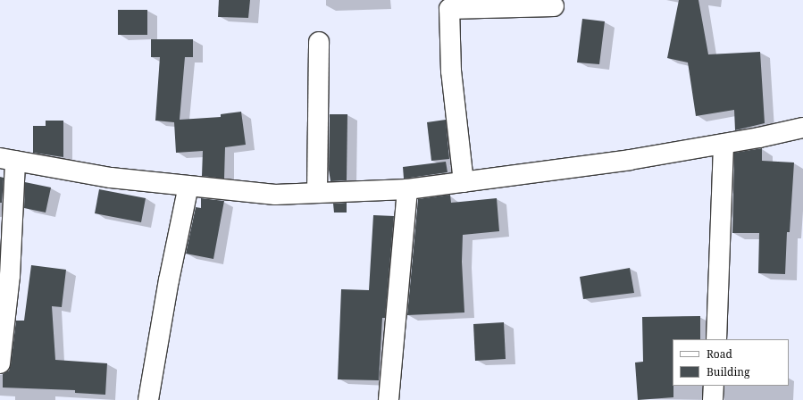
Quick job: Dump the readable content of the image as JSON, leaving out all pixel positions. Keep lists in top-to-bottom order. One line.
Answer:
{"legend":["Road","Building"]}
